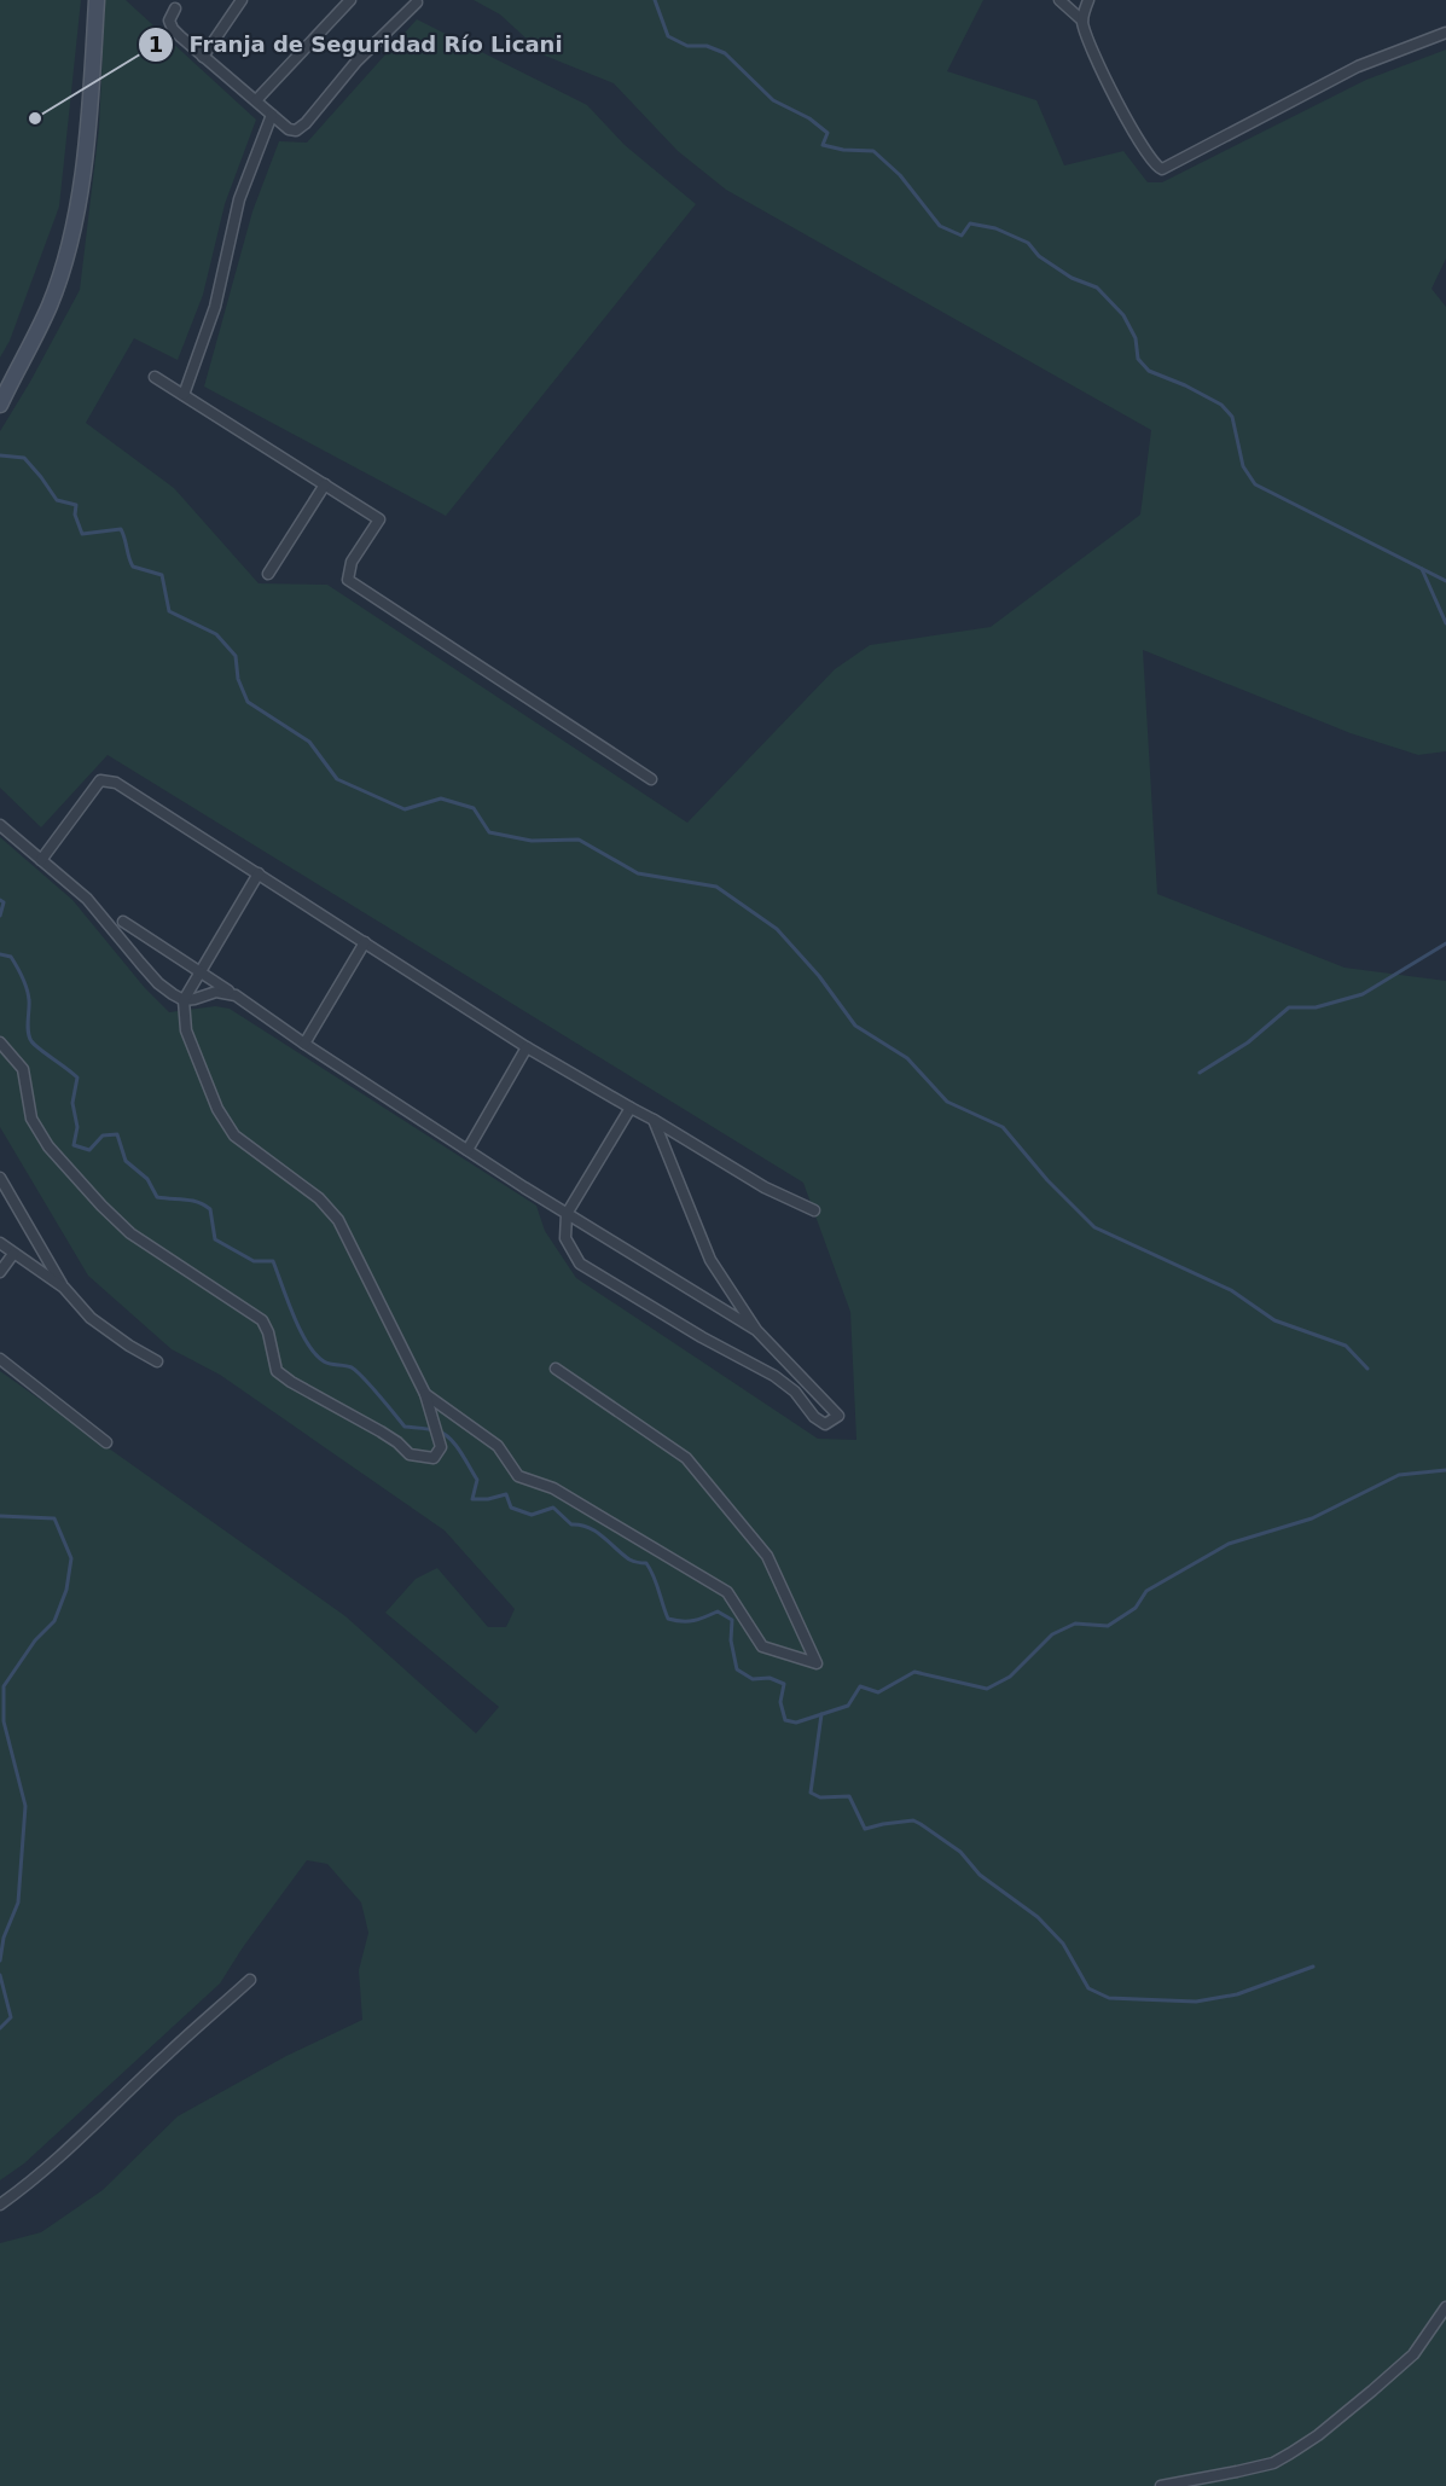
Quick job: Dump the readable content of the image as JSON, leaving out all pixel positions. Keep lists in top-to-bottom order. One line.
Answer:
{"places":["Franja de Seguridad Río Licani"]}
